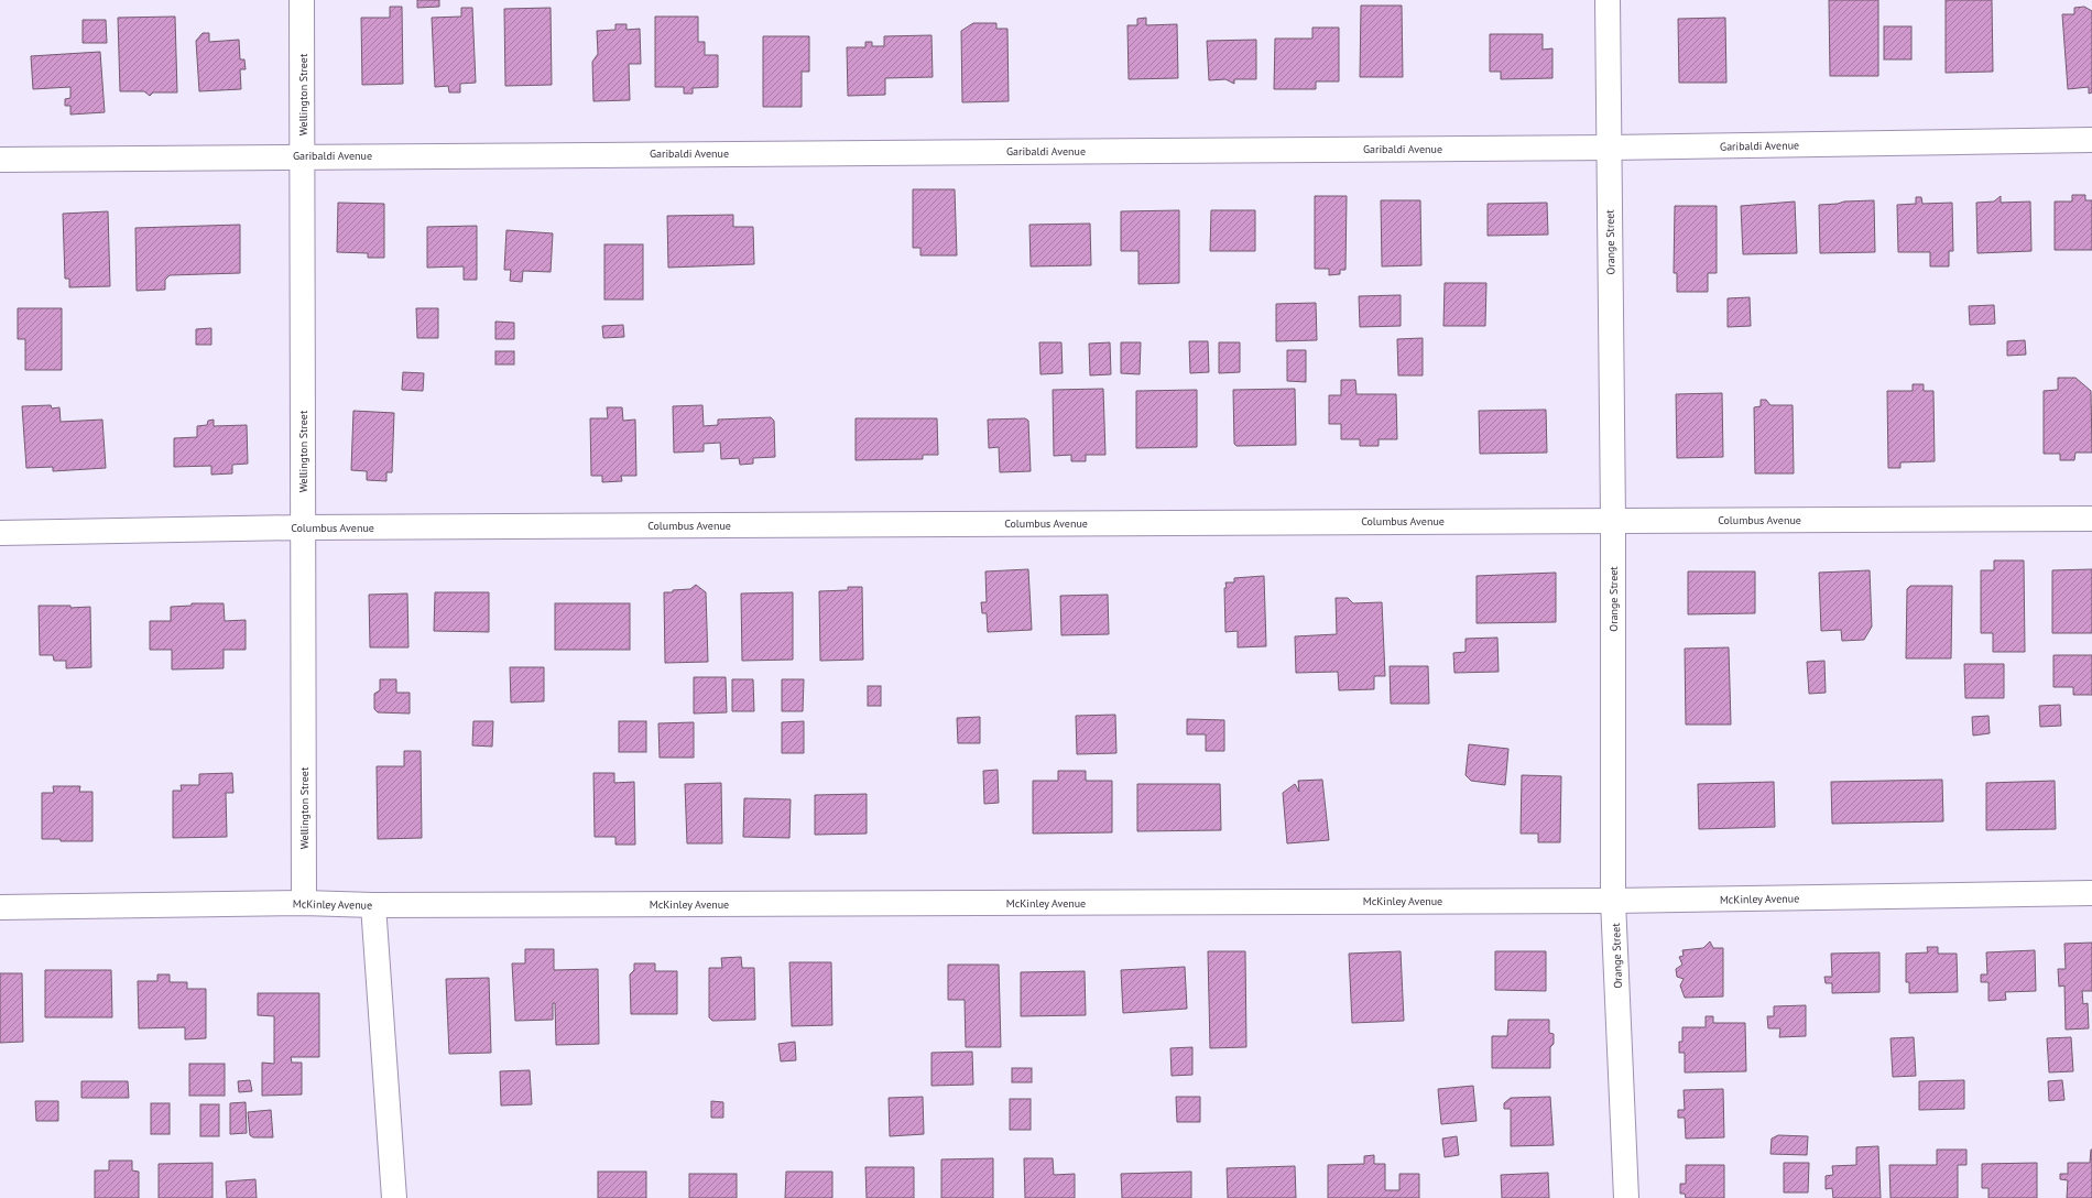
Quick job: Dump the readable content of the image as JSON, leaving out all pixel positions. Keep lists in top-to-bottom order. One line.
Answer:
{"streets":{"street":["Wellington Street","Garibaldi Avenue","Orange Street","Columbus Avenue","McKinley Avenue"]},"crossings":[["Wellington Street","Garibaldi Avenue"],["Wellington Street","Columbus Avenue"],["Wellington Street","McKinley Avenue"],["Garibaldi Avenue","Orange Street"],["Orange Street","Columbus Avenue"],["Orange Street","McKinley Avenue"]]}
